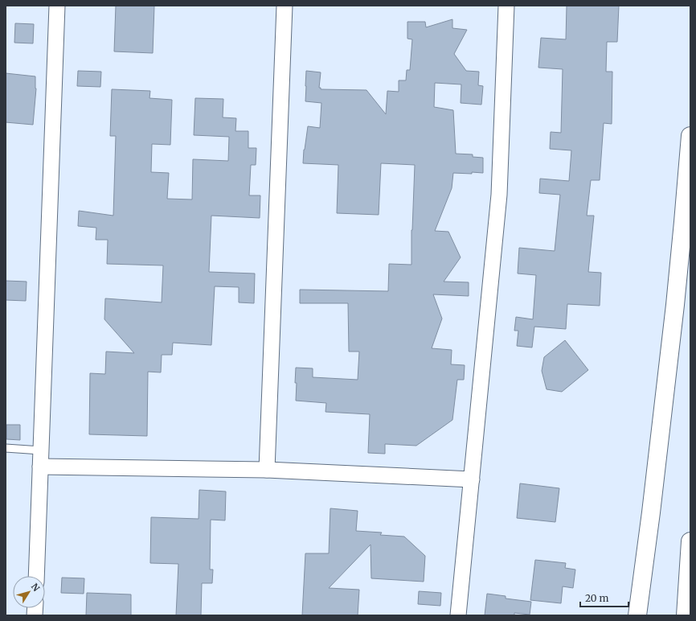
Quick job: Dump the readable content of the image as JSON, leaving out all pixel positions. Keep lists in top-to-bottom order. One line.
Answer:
{"scale_bar":"20 m","north":"top right"}
